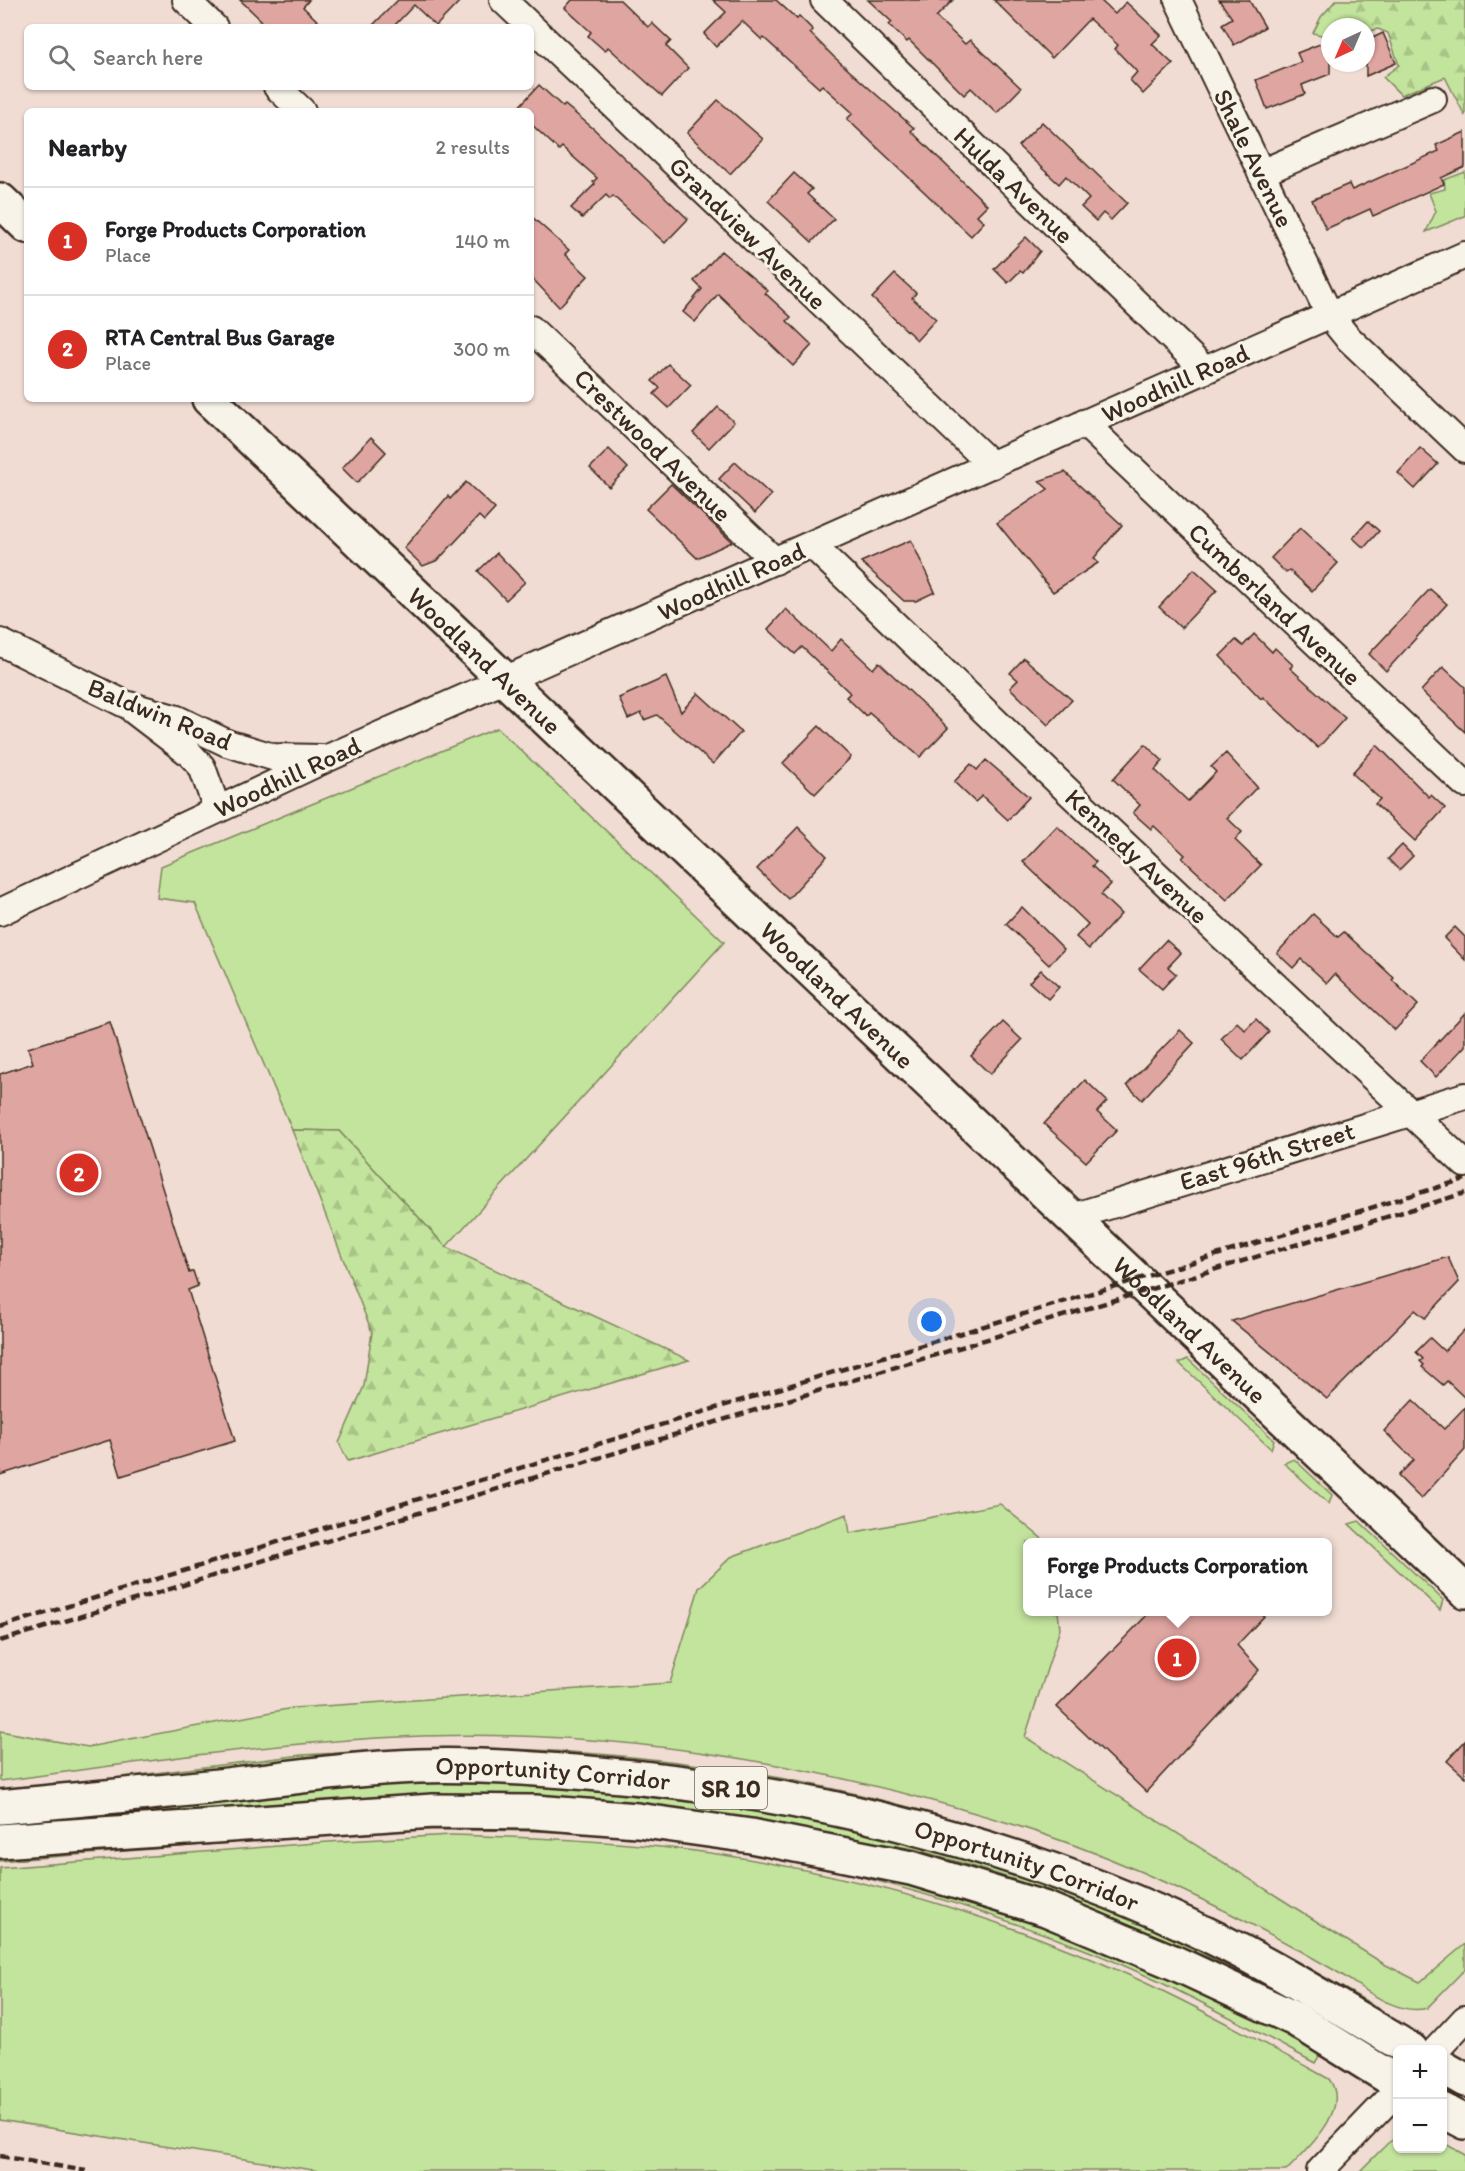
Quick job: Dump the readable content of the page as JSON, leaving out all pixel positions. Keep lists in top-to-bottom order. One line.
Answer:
{"streets":{"main road":["Woodland Avenue","Opportunity Corridor","SR 10"],"street":["Shale Avenue","Hulda Avenue","Grandview Avenue","Woodhill Road","Crestwood Avenue","Cumberland Avenue","Baldwin Road","Kennedy Avenue","East 96th Street"]},"crossings":[["Shale Avenue","Woodhill Road"],["Hulda Avenue","Woodhill Road"],["Grandview Avenue","Woodhill Road"],["Woodhill Road","Crestwood Avenue"],["Woodhill Road","Cumberland Avenue"],["Woodhill Road","Woodland Avenue"],["Woodhill Road","Baldwin Road"],["Woodhill Road","Kennedy Avenue"],["Woodland Avenue","East 96th Street"],["Kennedy Avenue","East 96th Street"]],"north":"bottom left","page":{"search":"Search here","heading":["Nearby","2 results"],"list":[{"mark":"1","name":"Forge Products Corporation","note":"Place","value":"140 m"},{"mark":"2","name":"RTA Central Bus Garage","note":"Place","value":"300 m"}],"pins":["2","1"],"popup":["Forge Products Corporation","Place"],"map_buttons":["+","−"]}}
